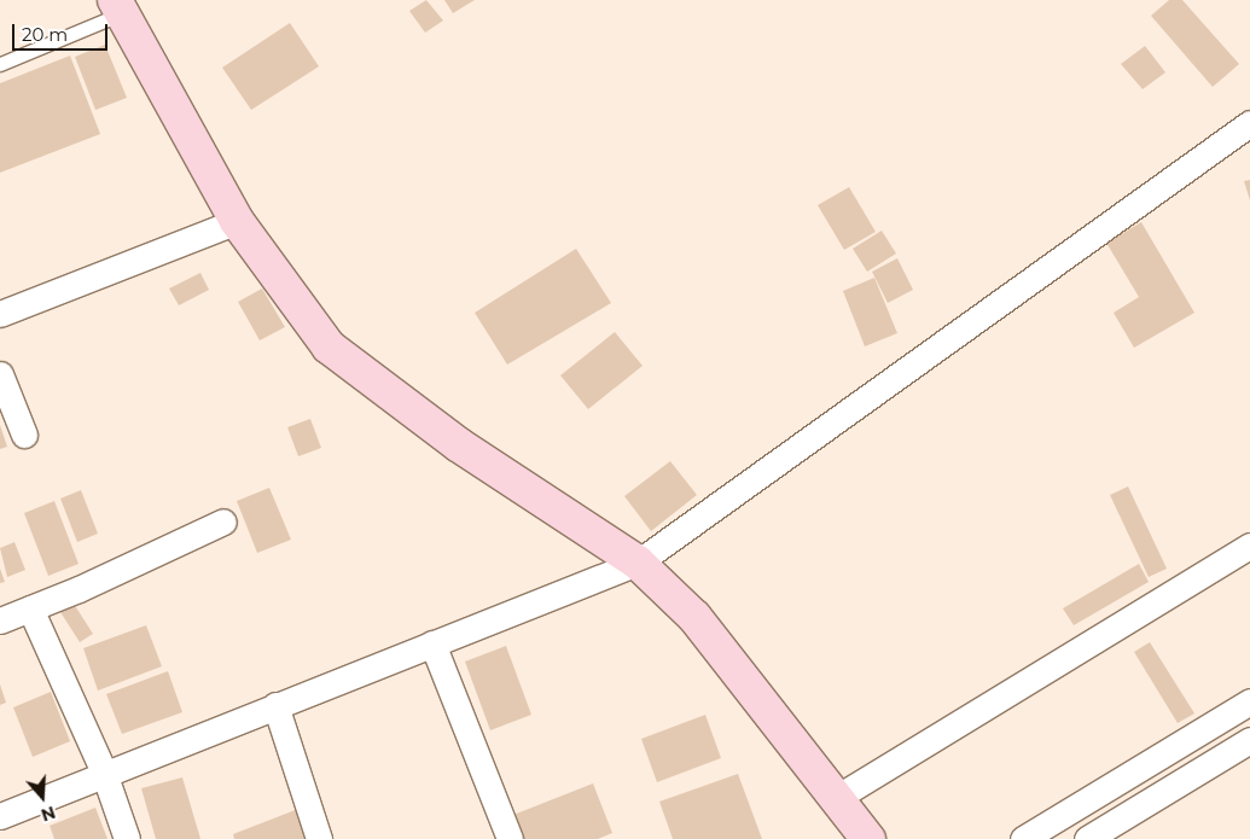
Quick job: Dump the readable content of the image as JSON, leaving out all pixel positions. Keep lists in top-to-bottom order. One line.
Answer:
{"scale_bar":"20 m","north":"bottom"}
